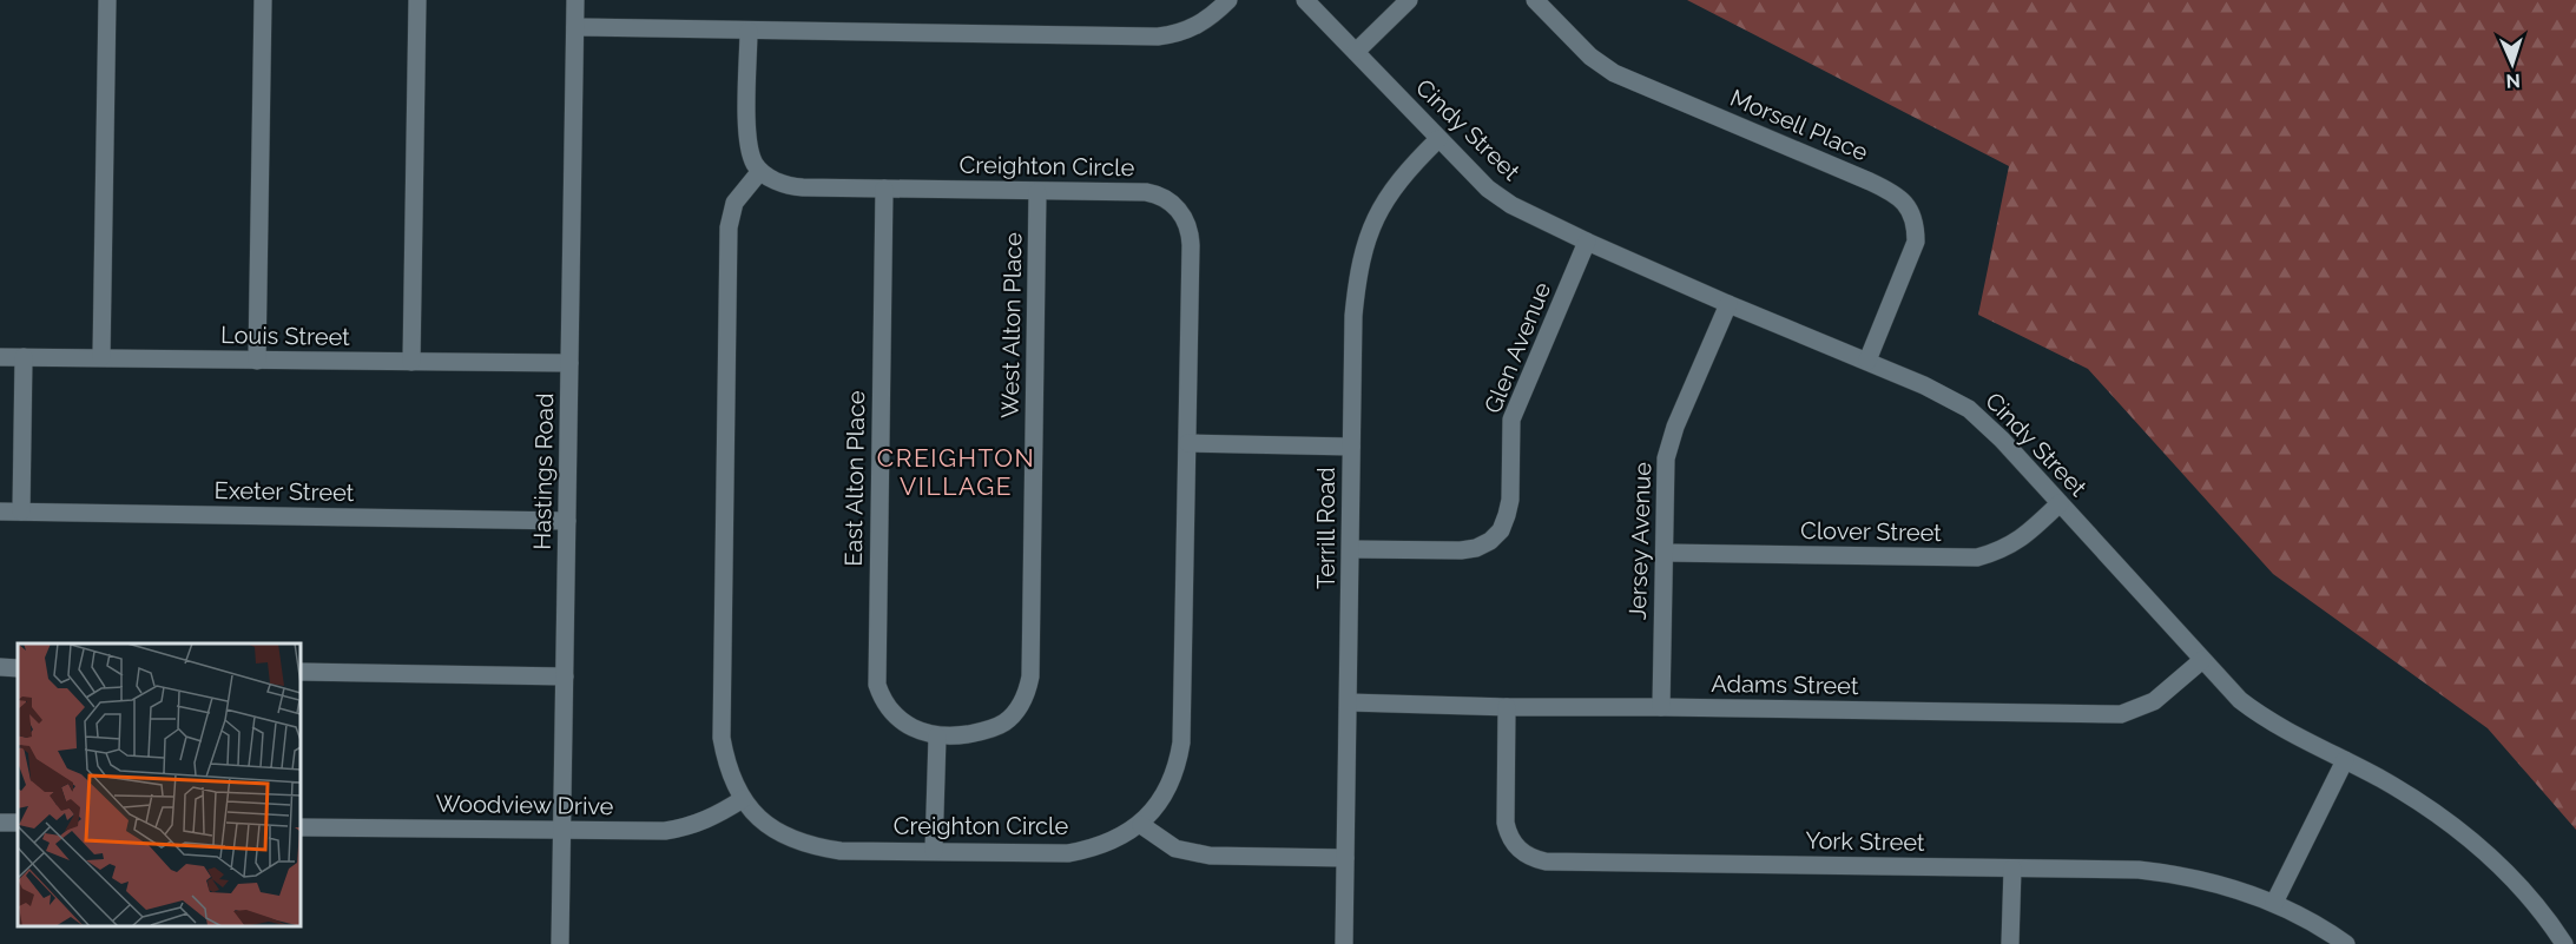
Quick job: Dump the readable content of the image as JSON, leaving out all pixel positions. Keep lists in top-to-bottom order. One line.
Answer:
{"streets":{"street":["Morsell Place","Cindy Street","Creighton Circle","West Alton Place","Louis Street","Glen Avenue","Hastings Road","East Alton Place","Exeter Street","Terrill Road","Clover Street","Jersey Avenue","Adams Street","Woodview Drive","York Street"]},"crossings":[["Morsell Place","Cindy Street"],["Cindy Street","Glen Avenue"],["Cindy Street","Terrill Road"],["Cindy Street","Clover Street"],["Cindy Street","Jersey Avenue"],["Cindy Street","Adams Street"],["Creighton Circle","West Alton Place"],["Creighton Circle","East Alton Place"],["Creighton Circle","Woodview Drive"],["West Alton Place","East Alton Place"],["Louis Street","Hastings Road"],["Glen Avenue","Terrill Road"],["Hastings Road","Exeter Street"],["Hastings Road","Woodview Drive"],["Terrill Road","Adams Street"],["Clover Street","Jersey Avenue"],["Jersey Avenue","Adams Street"],["Adams Street","York Street"]],"districts":["CREIGHTON VILLAGE"],"north":"bottom"}
